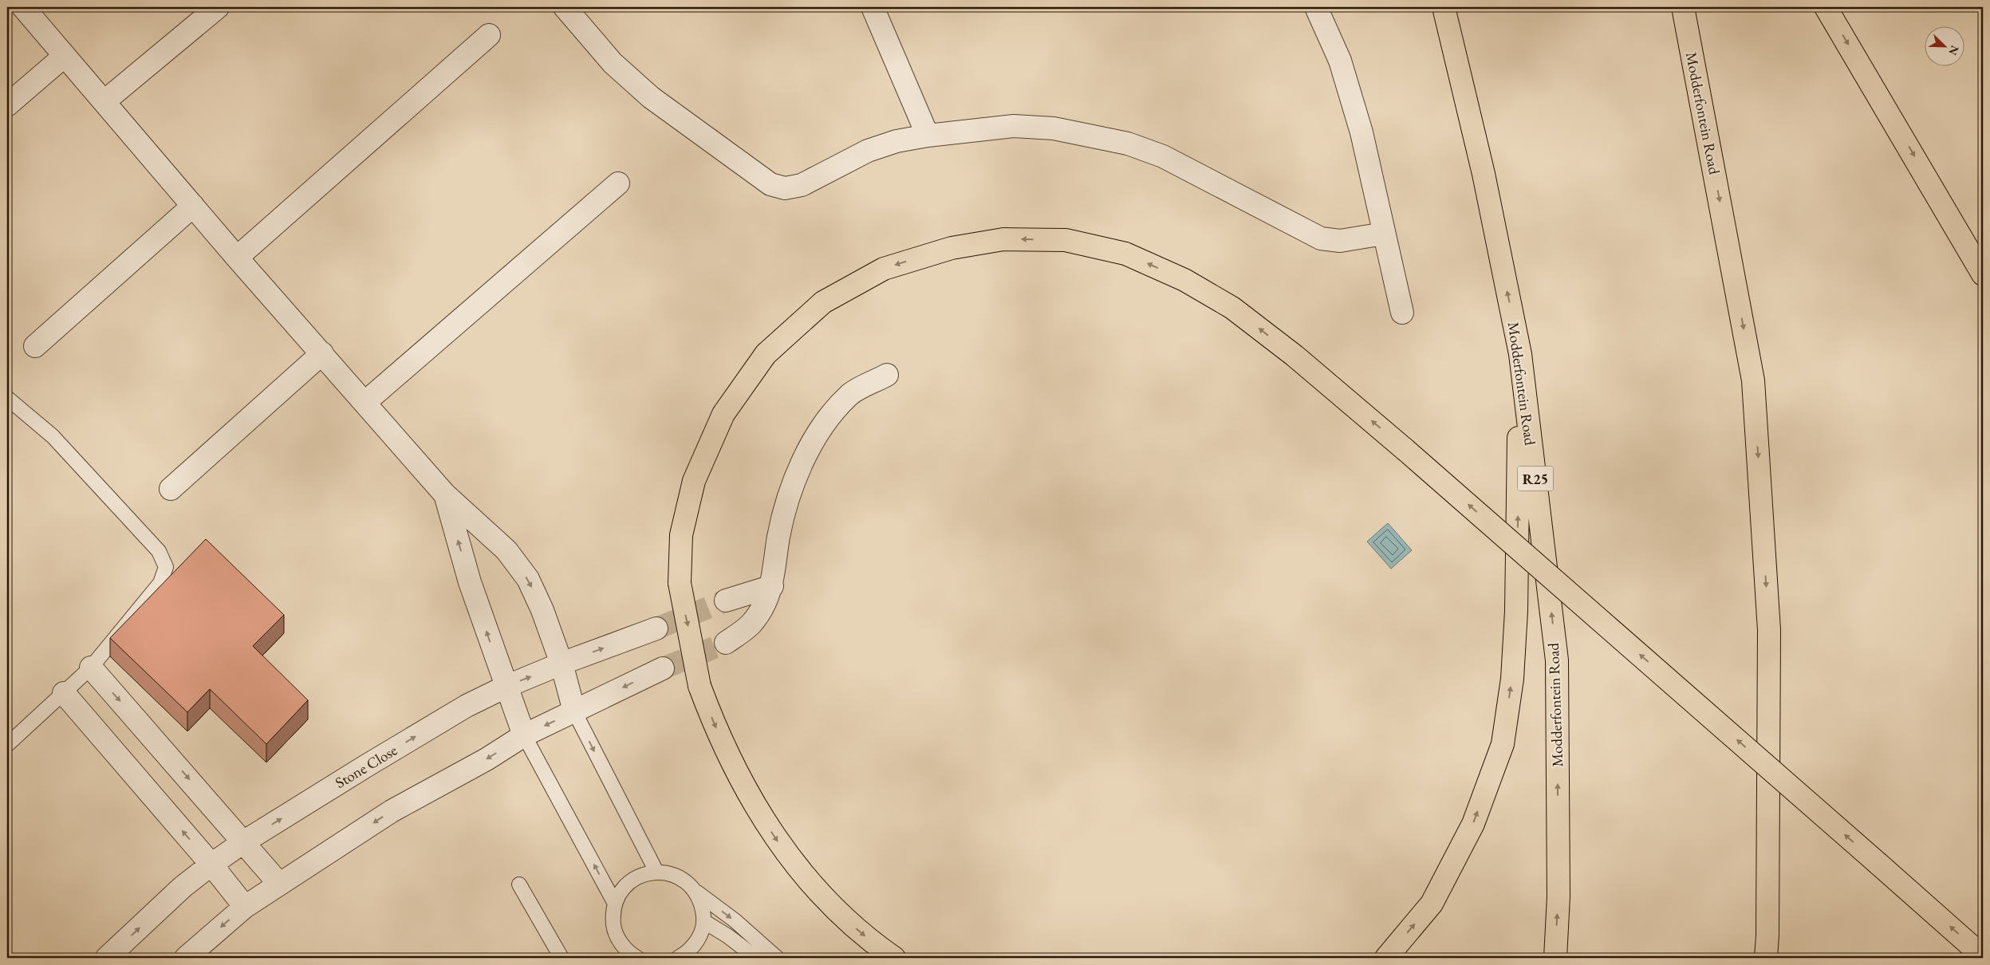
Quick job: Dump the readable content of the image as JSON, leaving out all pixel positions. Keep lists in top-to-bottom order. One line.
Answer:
{"streets":{"main road":["Modderfontein Road","R25"],"street":["Stone Close"]},"north":"bottom right"}
